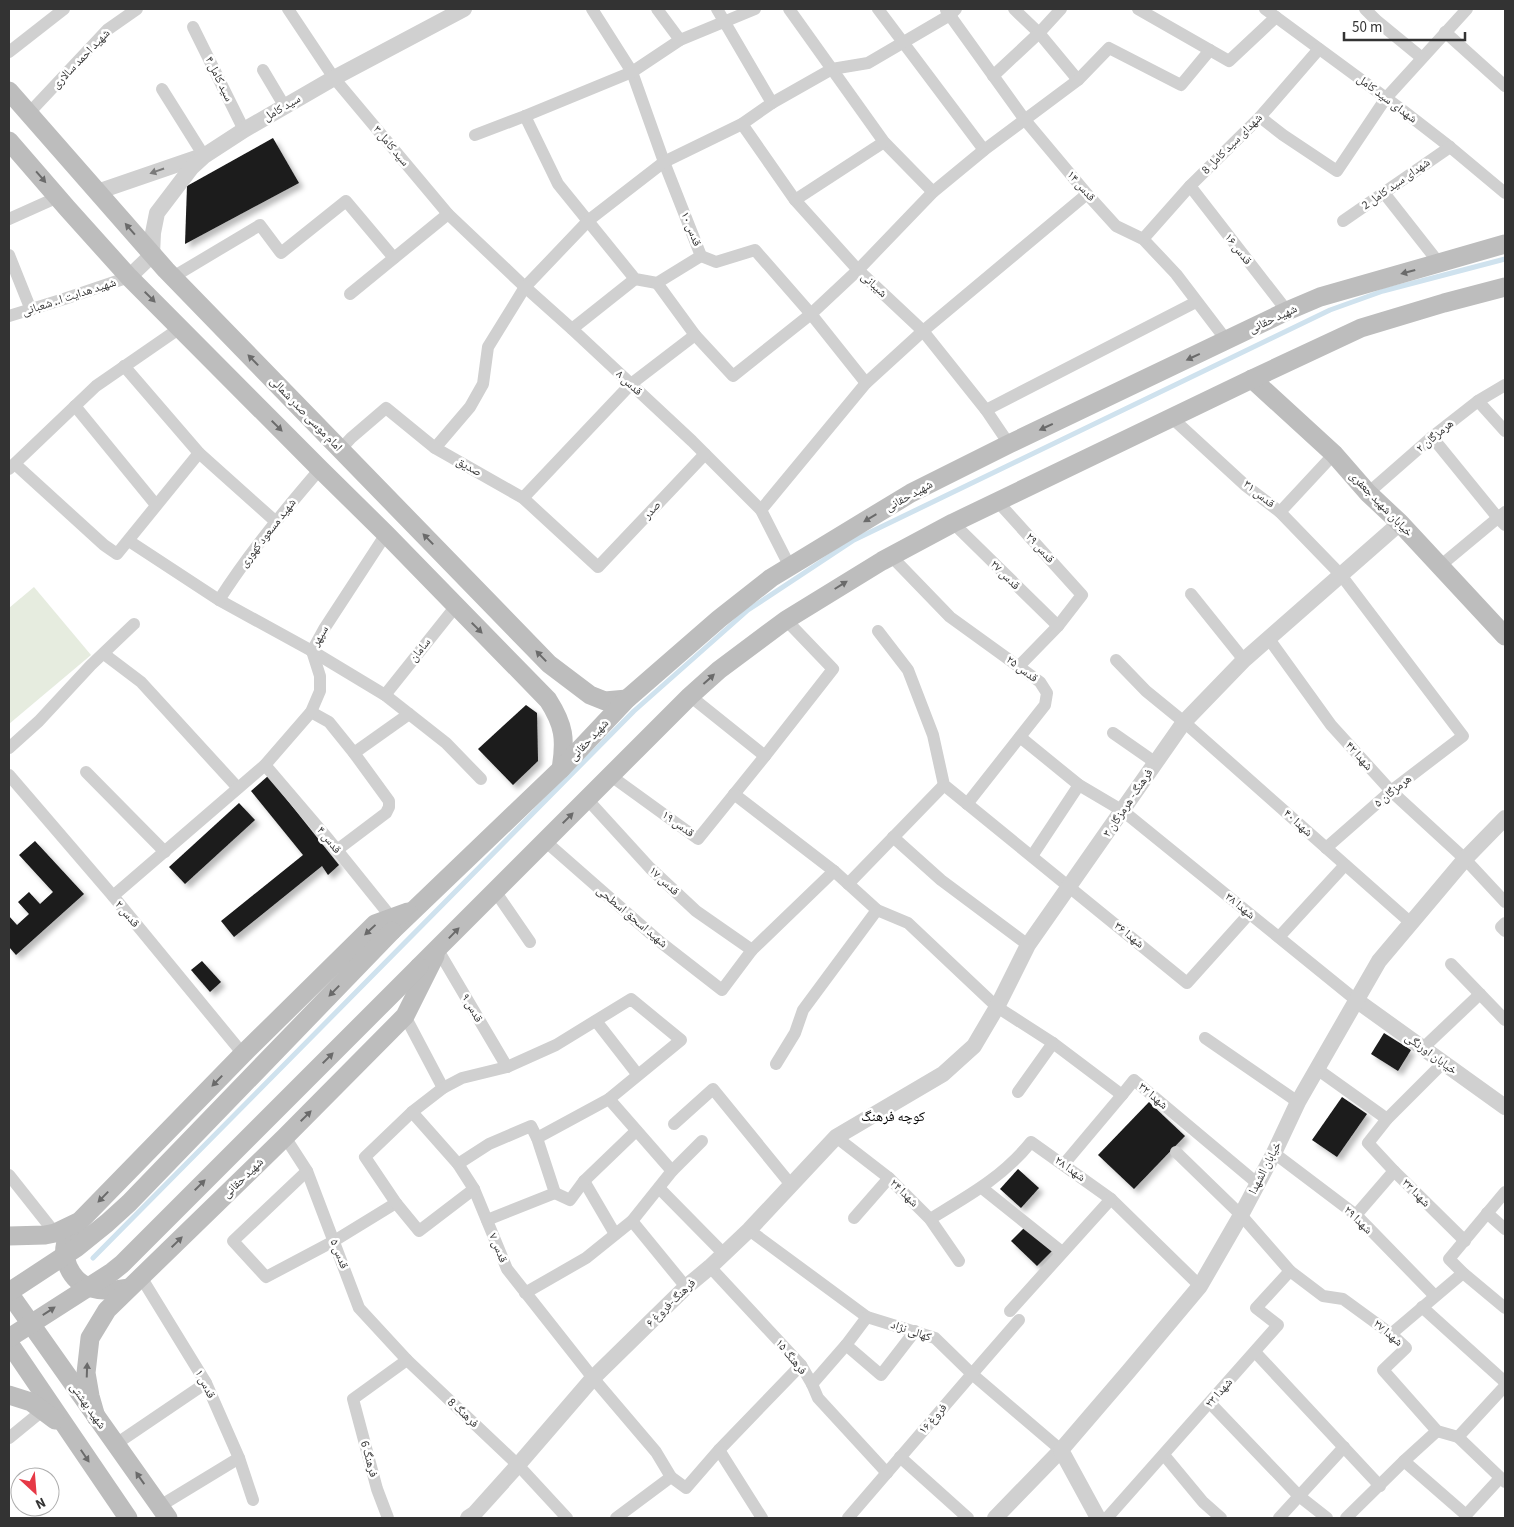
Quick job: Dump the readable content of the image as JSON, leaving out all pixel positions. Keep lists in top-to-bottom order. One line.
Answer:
{"streets":{"main road":["شهید حقانی","امام موسی صدر شمالی","خیابان شهید جعفری","شهید بهشتی"],"street":["شهید احمد سالاری","سید کامل ۴","شهدای سید کامل","سید کامل","شهدای سید کامل 8","سید کامل ۳","شهدای سید کامل 2","قدس ۱۴","قدس ۱۰","قدس ۱۶","شیبانی","شهید هدایت ا.. شعبانی","قدس ۸","هرمزگان ۲","صدیق","قدس ۳۱","صدر","شهید مسعود کهوری","قدس ۲۹","قدس ۲۷","سپهر","سامان","قدس ۲۵","شهدا ۴۲","هرمزگان ۵","فرهنگ- هرمزگان ۳","شهدا ۴۰","قدس ۱۹","قدس ۴","قدس ۱۷","شهدا ۳۸","قدس ۲","شهید اسحق اسطحی","شهدا ۳۶","قدس ۹","خیابان اورنگی","شهدا ۳۲","خیابان الشهدا","شهدا ۲۸","شهدا ۲۴","شهدا ۳۳","شهدا ۲۹","قدس ۷","قدس ۵","فرهنگ-فروغ ۶","کهالی نژاد","شهدا ۲۷","فرهنگ ۱۵","قدس ۱","شهدا ۲۳","فرهنگ 8","فروغ ۱۶","فرهنگ 6"]},"crossings":[["شهید احمد سالاری","امام موسی صدر شمالی"],["سید کامل ۴","سید کامل"],["شهدای سید کامل","شهدای سید کامل 8"],["شهدای سید کامل","شهدای سید کامل 2"],["سید کامل","سید کامل ۳"],["سید کامل","امام موسی صدر شمالی"],["شهدای سید کامل 8","قدس ۱۴"],["شهدای سید کامل 8","قدس ۱۶"],["سید کامل ۳","قدس ۸"],["قدس ۱۴","شهید حقانی"],["قدس ۱۶","شهید حقانی"],["شیبانی","شهید حقانی"],["شهید حقانی","قدس ۸"],["شهید حقانی","امام موسی صدر شمالی"],["شهید حقانی","قدس ۳۱"],["شهید حقانی","خیابان شهید جعفری"],["شهید حقانی","قدس ۲۹"],["شهید حقانی","قدس ۲۷"],["شهید حقانی","قدس ۲۵"],["شهید حقانی","قدس ۱۹"],["شهید حقانی","قدس ۴"],["شهید حقانی","قدس ۱۷"],["شهید حقانی","قدس ۲"],["شهید حقانی","شهید اسحق اسطحی"],["شهید حقانی","قدس ۹"],["شهید حقانی","قدس ۵"],["شهید حقانی","قدس ۱"],["شهید حقانی","شهید بهشتی"],["قدس ۸","صدر"],["امام موسی صدر شمالی","صدیق"],["هرمزگان ۲","خیابان شهید جعفری"],["صدیق","صدر"],["قدس ۳۱","هرمزگان ۵"],["قدس ۳۱","فرهنگ- هرمزگان ۳"],["خیابان شهید جعفری","فرهنگ- هرمزگان ۳"],["شهید مسعود کهوری","سپهر"],["قدس ۲۹","قدس ۲۷"],["قدس ۲۵","شهدا ۳۸"],["قدس ۲۵","شهدا ۳۶"],["شهدا ۴۲","هرمزگان ۵"],["شهدا ۴۲","فرهنگ- هرمزگان ۳"],["شهدا ۴۲","خیابان الشهدا"],["هرمزگان ۵","شهدا ۴۰"],["فرهنگ- هرمزگان ۳","شهدا ۴۰"],["فرهنگ- هرمزگان ۳","شهدا ۳۸"],["فرهنگ- هرمزگان ۳","شهدا ۳۶"],["فرهنگ- هرمزگان ۳","شهدا ۳۲"],["فرهنگ- هرمزگان ۳","فرهنگ-فروغ ۶"],["شهدا ۴۰","خیابان الشهدا"],["قدس ۱۹","شهدا ۳۲"],["قدس ۱۷","شهید اسحق اسطحی"],["شهدا ۳۸","شهدا ۳۶"],["شهدا ۳۸","خیابان اورنگی"],["شهدا ۳۸","خیابان الشهدا"],["خیابان اورنگی","خیابان الشهدا"],["شهدا ۳۲","خیابان الشهدا"],["خیابان الشهدا","شهدا ۲۸"],["خیابان الشهدا","شهدا ۲۹"],["خیابان الشهدا","کهالی نژاد"],["خیابان الشهدا","شهدا ۲۷"],["شهدا ۲۸","شهدا ۲۴"],["شهدا ۲۴","فرهنگ-فروغ ۶"],["قدس ۷","فرهنگ-فروغ ۶"],["قدس ۵","فرهنگ 8"],["قدس ۵","فرهنگ 6"],["فرهنگ-فروغ ۶","کهالی نژاد"],["فرهنگ-فروغ ۶","فرهنگ ۱۵"],["فرهنگ-فروغ ۶","فرهنگ 8"],["کهالی نژاد","فروغ ۱۶"],["شهدا ۲۷","شهدا ۲۳"],["فرهنگ ۱۵","فروغ ۱۶"],["فرهنگ 8","فرهنگ 6"]],"districts":["کوچه فرهنگ"],"scale_bar":"50 m","north":"bottom right"}
